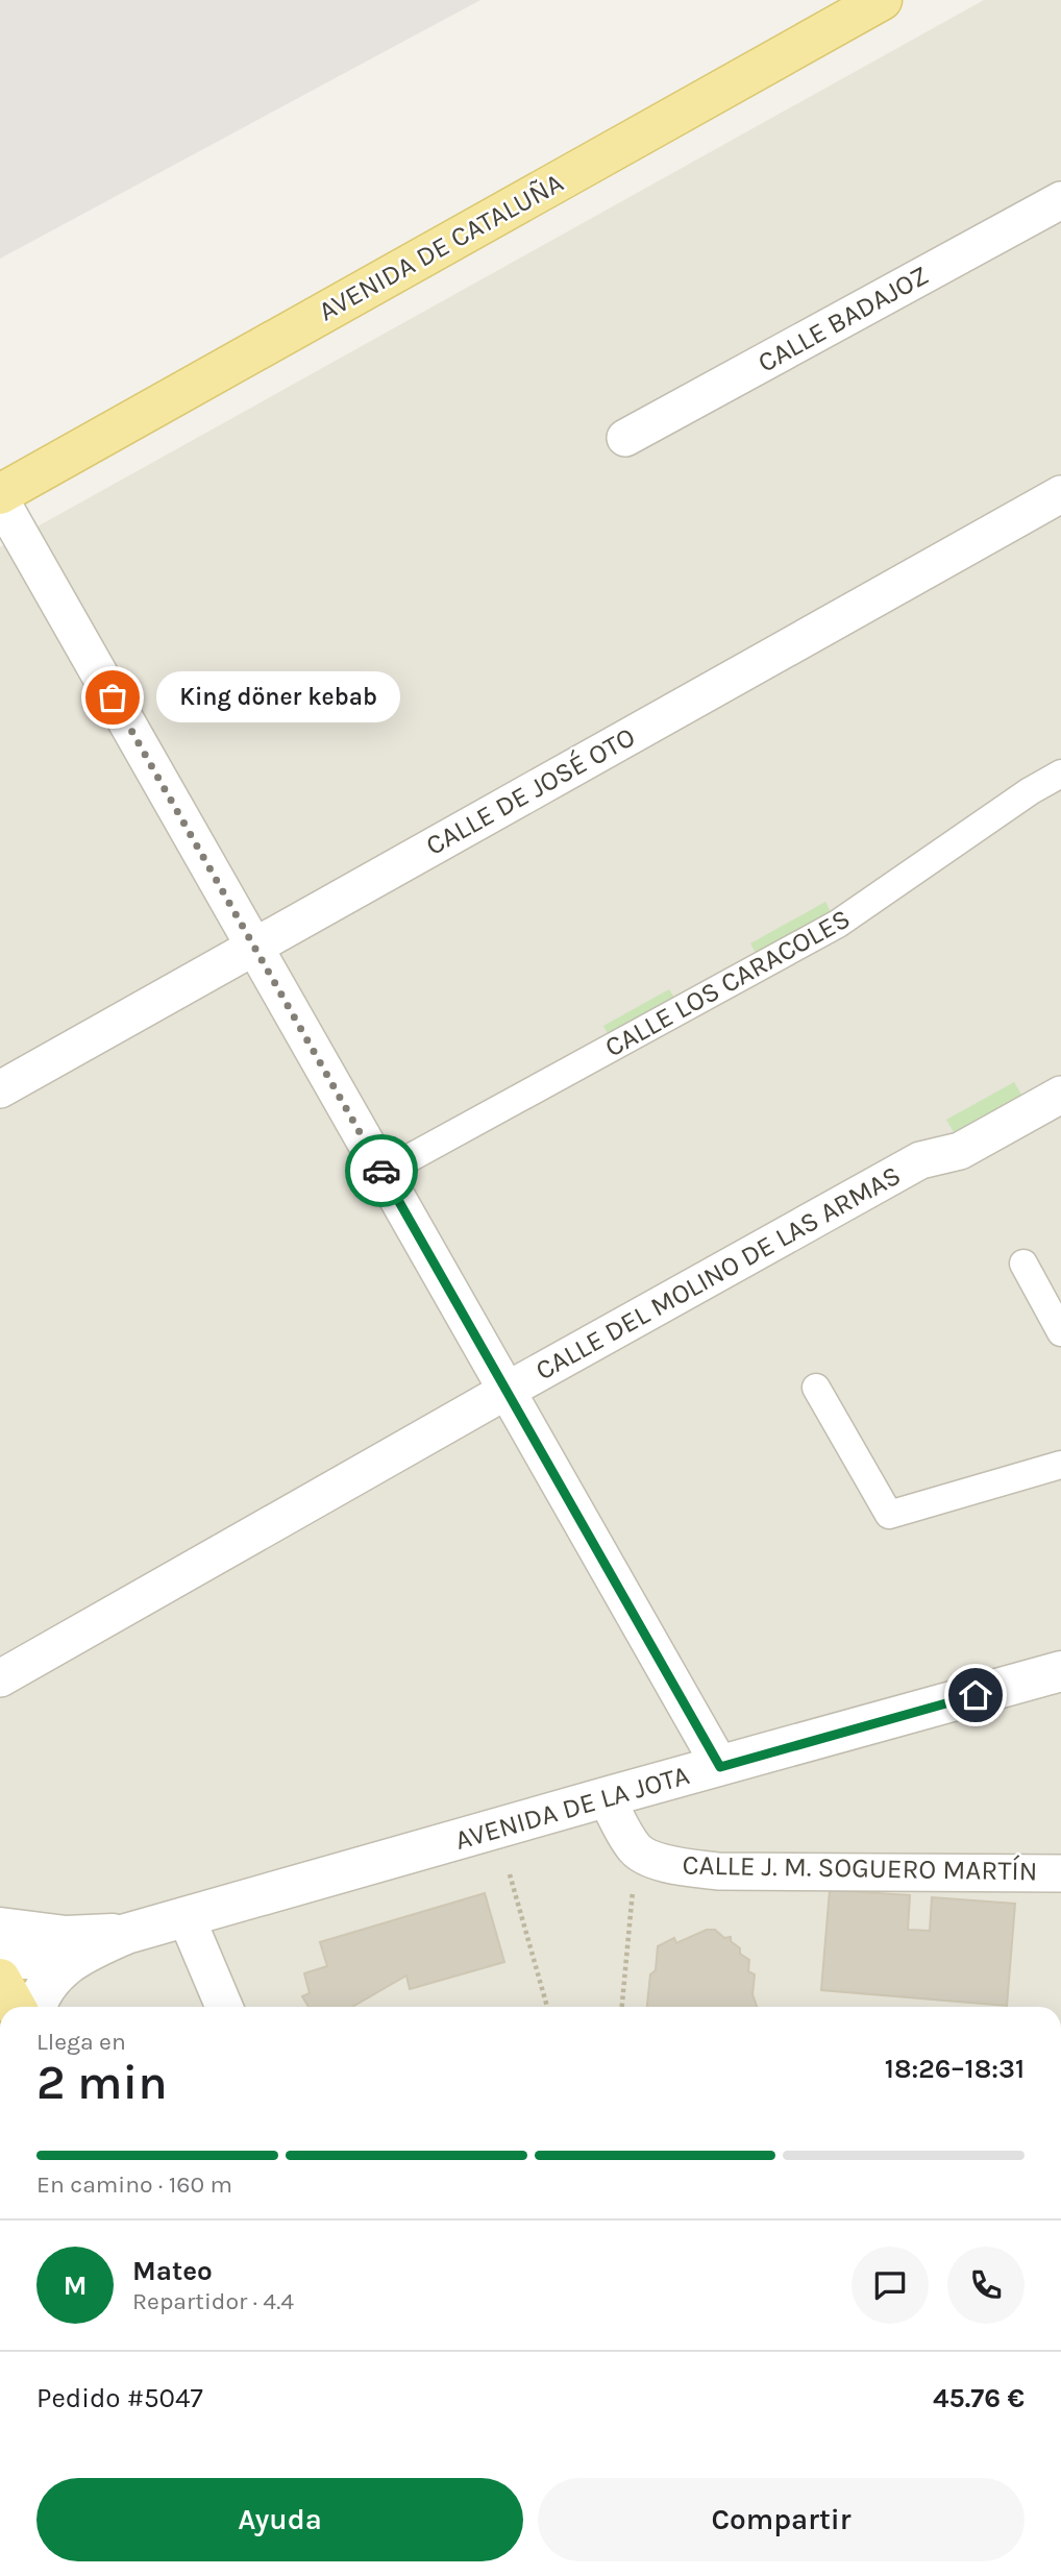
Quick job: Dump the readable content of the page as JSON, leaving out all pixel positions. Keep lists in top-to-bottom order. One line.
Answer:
{"streets":{"main road":["AVENIDA DE CATALUÑA"],"street":["CALLE BADAJOZ","CALLE DE JOSÉ OTO","CALLE LOS CARACOLES","CALLE DEL MOLINO DE LAS ARMAS","AVENIDA DE LA JOTA","CALLE J. M. SOGUERO MARTÍN"]},"crossings":[["AVENIDA DE LA JOTA","CALLE J. M. SOGUERO MARTÍN"]],"places":["King döner kebab"],"page":{"bubble":"King döner kebab","heading":["2 min","Llega en","18:26–18:31"],"panel":["Mateo","Repartidor · 4.4","Pedido #5047","45.76 €"],"bar":"En camino · 160 m","round":"M","buttons":["Ayuda","Compartir"]}}
